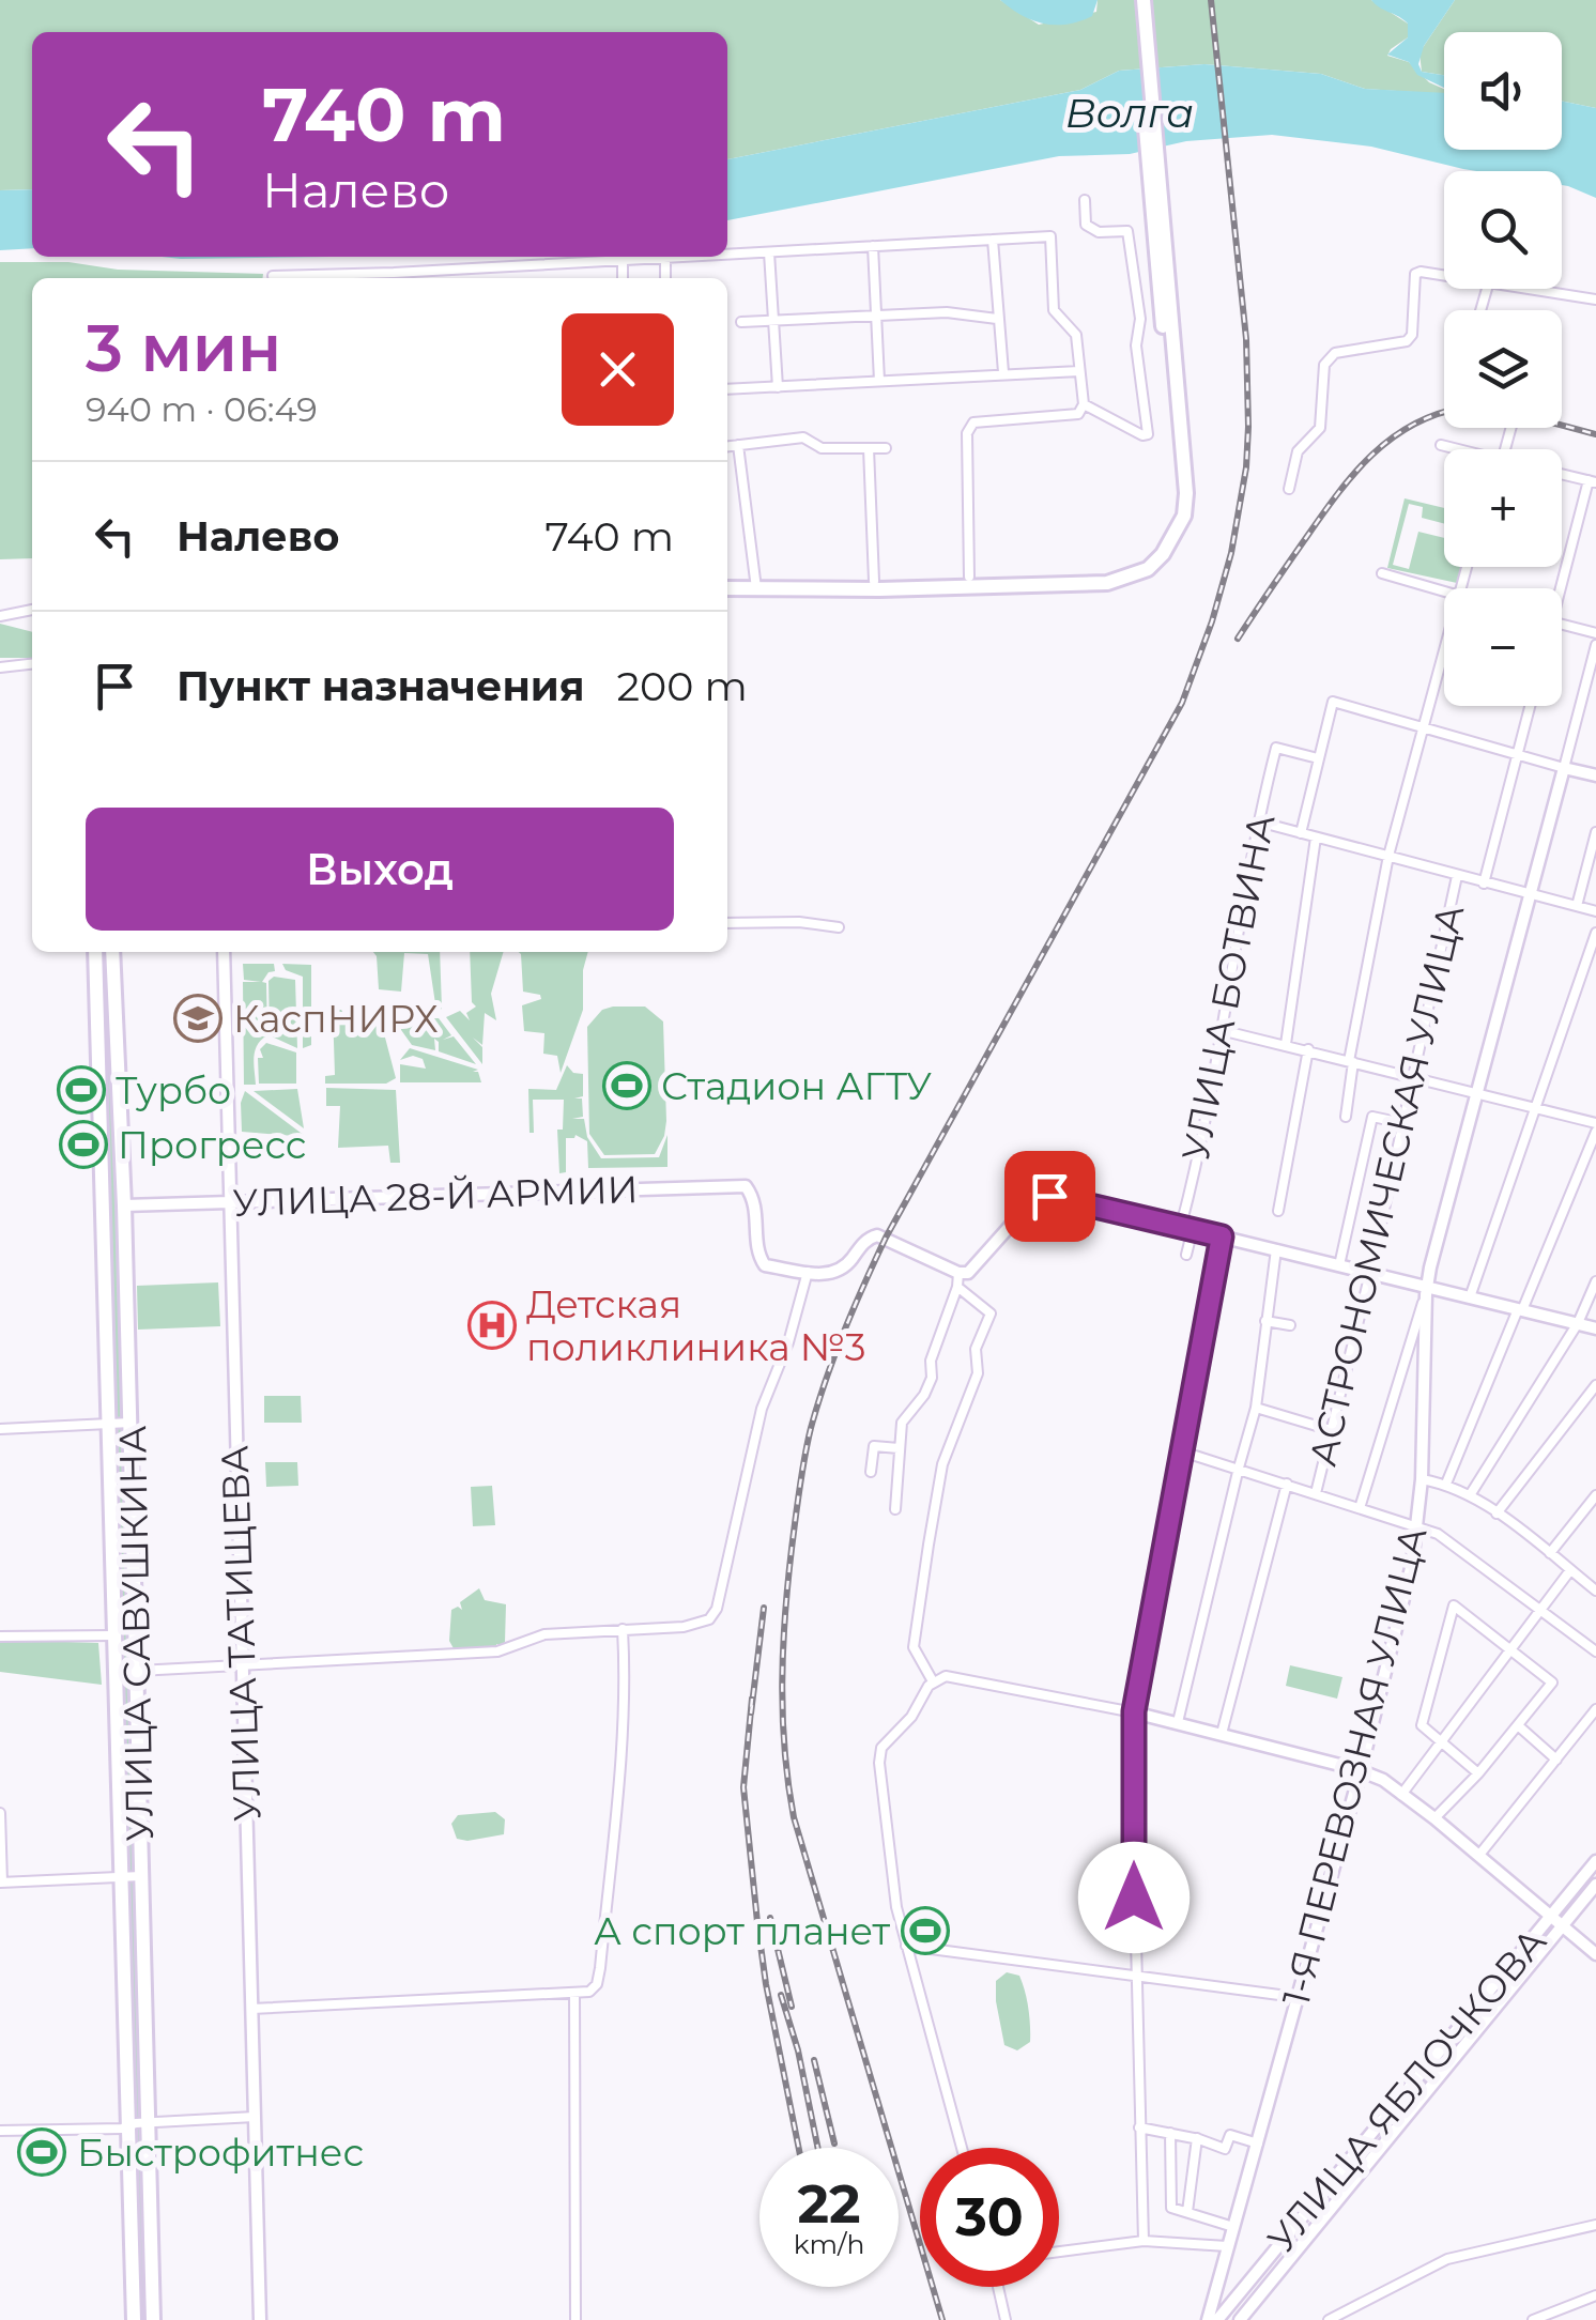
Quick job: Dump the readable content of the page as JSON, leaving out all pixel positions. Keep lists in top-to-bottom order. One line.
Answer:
{"streets":{"highway":["УЛИЦА САВУШКИНА"],"main road":["УЛИЦА 28-Й АРМИИ","УЛИЦА ТАТИЩЕВА","1-Я ПЕРЕВОЗНАЯ УЛИЦА","УЛИЦА ЯБЛОЧКОВА"],"street":["УЛИЦА БОТВИНА","АСТРОНОМИЧЕСКАЯ УЛИЦА"]},"crossings":[["УЛИЦА 28-Й АРМИИ","УЛИЦА САВУШКИНА"],["УЛИЦА 28-Й АРМИИ","УЛИЦА ТАТИЩЕВА"]],"water":["Волга"],"places":{"school or university":["КаспНИРХ"],"sports":["Стадион АГТУ","Турбо","Прогресс","А спорт планет","Быстрофитнес"],"hospital":["Детская поликлиника №3"]},"page":{"map_buttons":["+","−"],"turn":["740 m","Налево"],"heading":["3 мин","940 m · 06:49"],"list":[{"name":"Налево","value":"740 m"},{"name":"Пункт назначения","value":"200 m"}],"buttons":"Выход","speed":"22 km/h","limit":"30"}}
